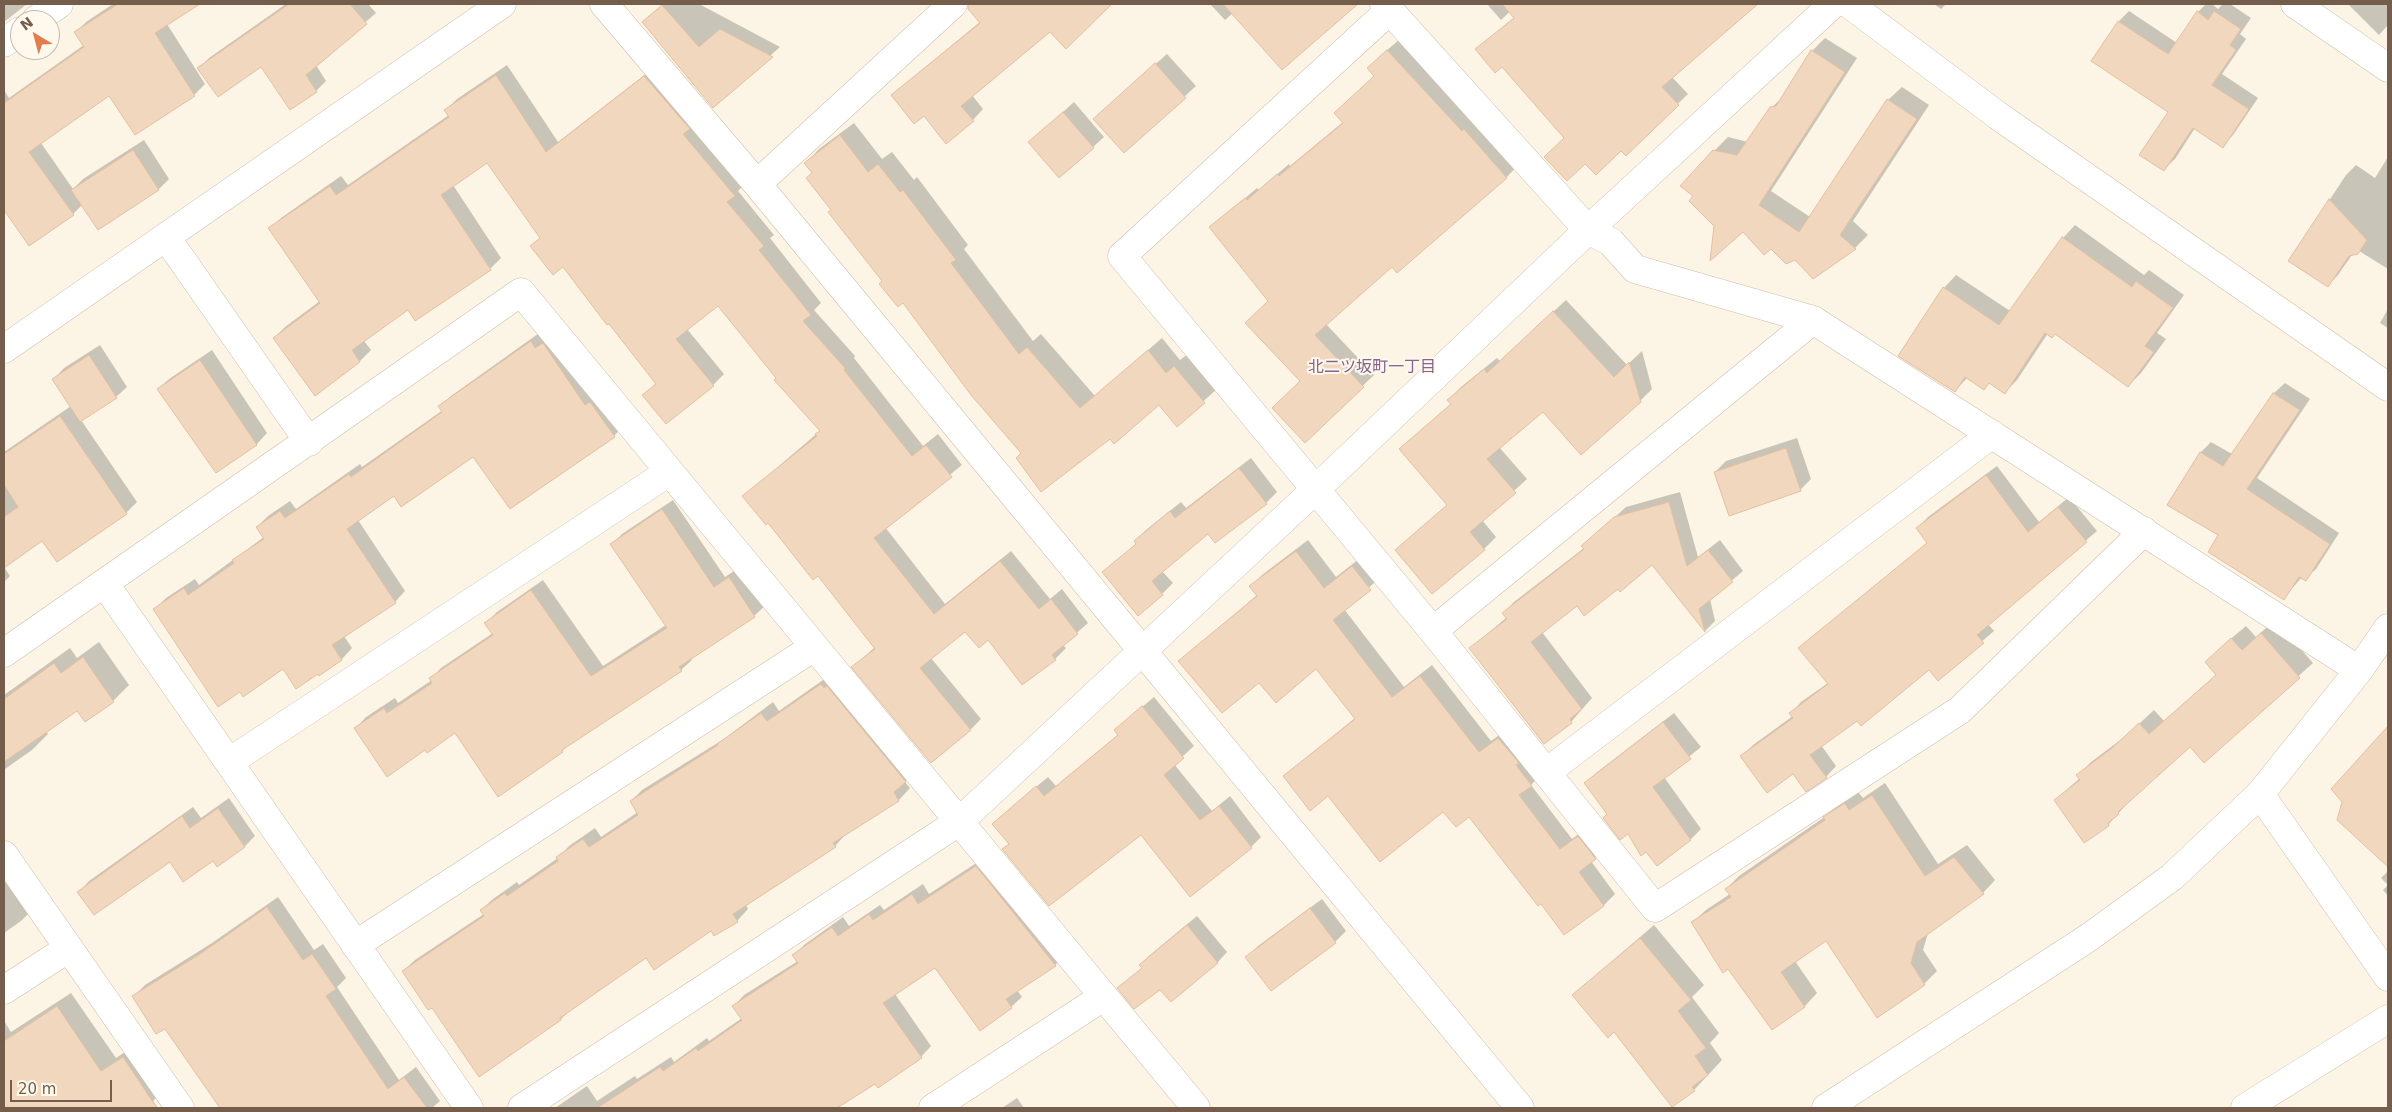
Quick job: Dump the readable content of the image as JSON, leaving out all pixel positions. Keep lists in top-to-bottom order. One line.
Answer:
{"districts":["北二ツ坂町一丁目"],"scale_bar":"20 m","north":"top left"}
